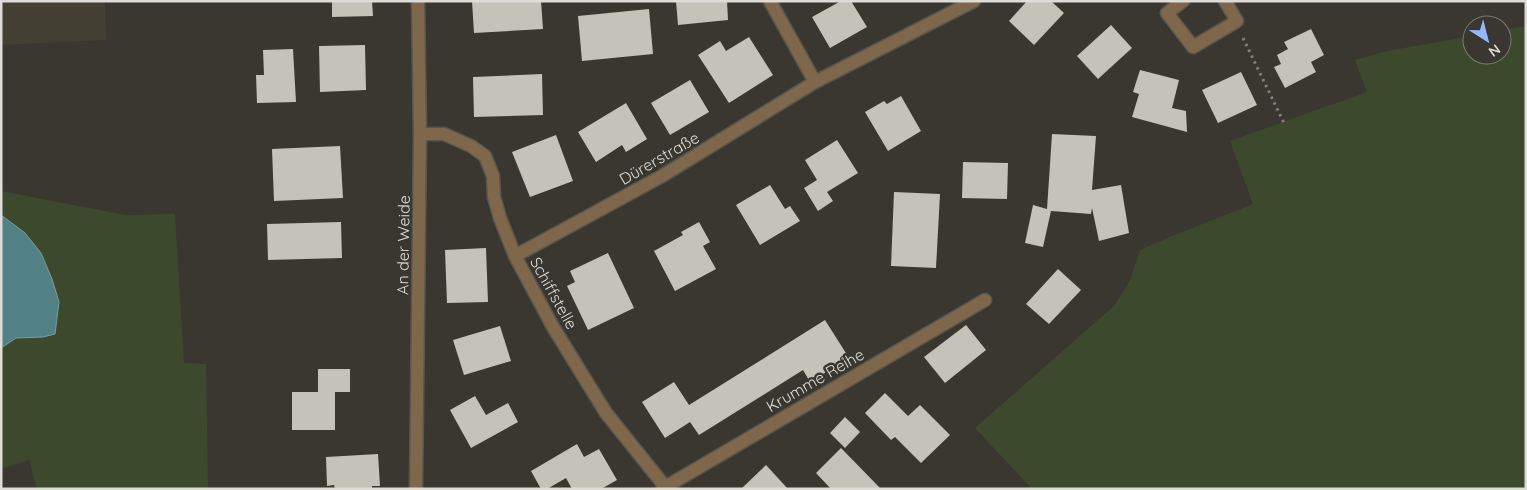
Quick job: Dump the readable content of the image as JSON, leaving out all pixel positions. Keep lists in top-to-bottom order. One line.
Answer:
{"streets":{"street":["Dürerstraße","An der Weide","Schiffstelle","Krumme Reihe"]},"crossings":[["Dürerstraße","Schiffstelle"],["An der Weide","Schiffstelle"],["Schiffstelle","Krumme Reihe"]],"north":"bottom right"}
